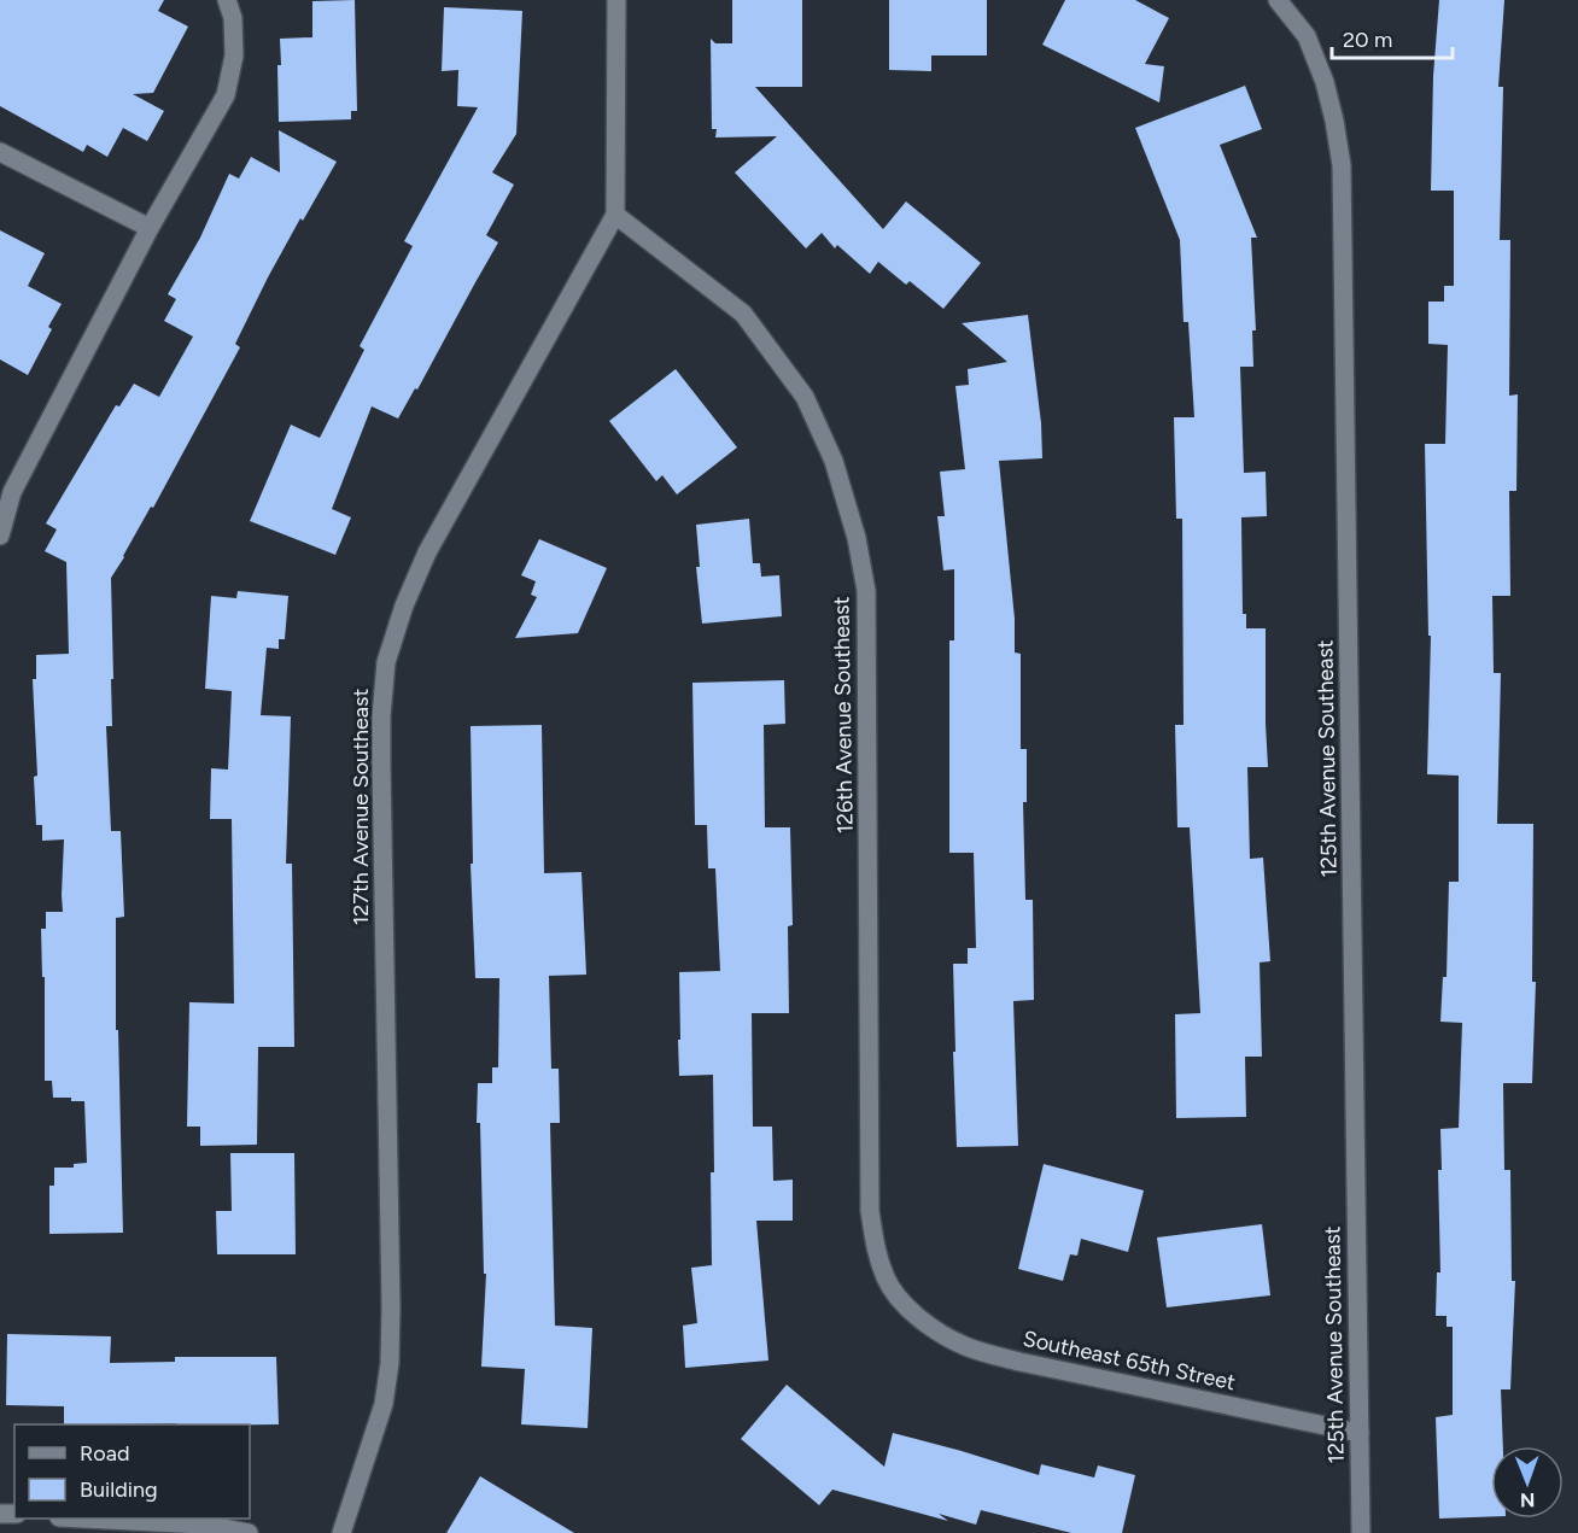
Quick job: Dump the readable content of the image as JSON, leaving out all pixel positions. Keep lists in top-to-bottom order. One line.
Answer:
{"streets":{"street":["126th Avenue Southeast","125th Avenue Southeast","127th Avenue Southeast","Southeast 65th Street"]},"crossings":[["126th Avenue Southeast","127th Avenue Southeast"],["126th Avenue Southeast","Southeast 65th Street"],["125th Avenue Southeast","Southeast 65th Street"]],"legend":["Road","Building"],"scale_bar":"20 m","north":"bottom"}
